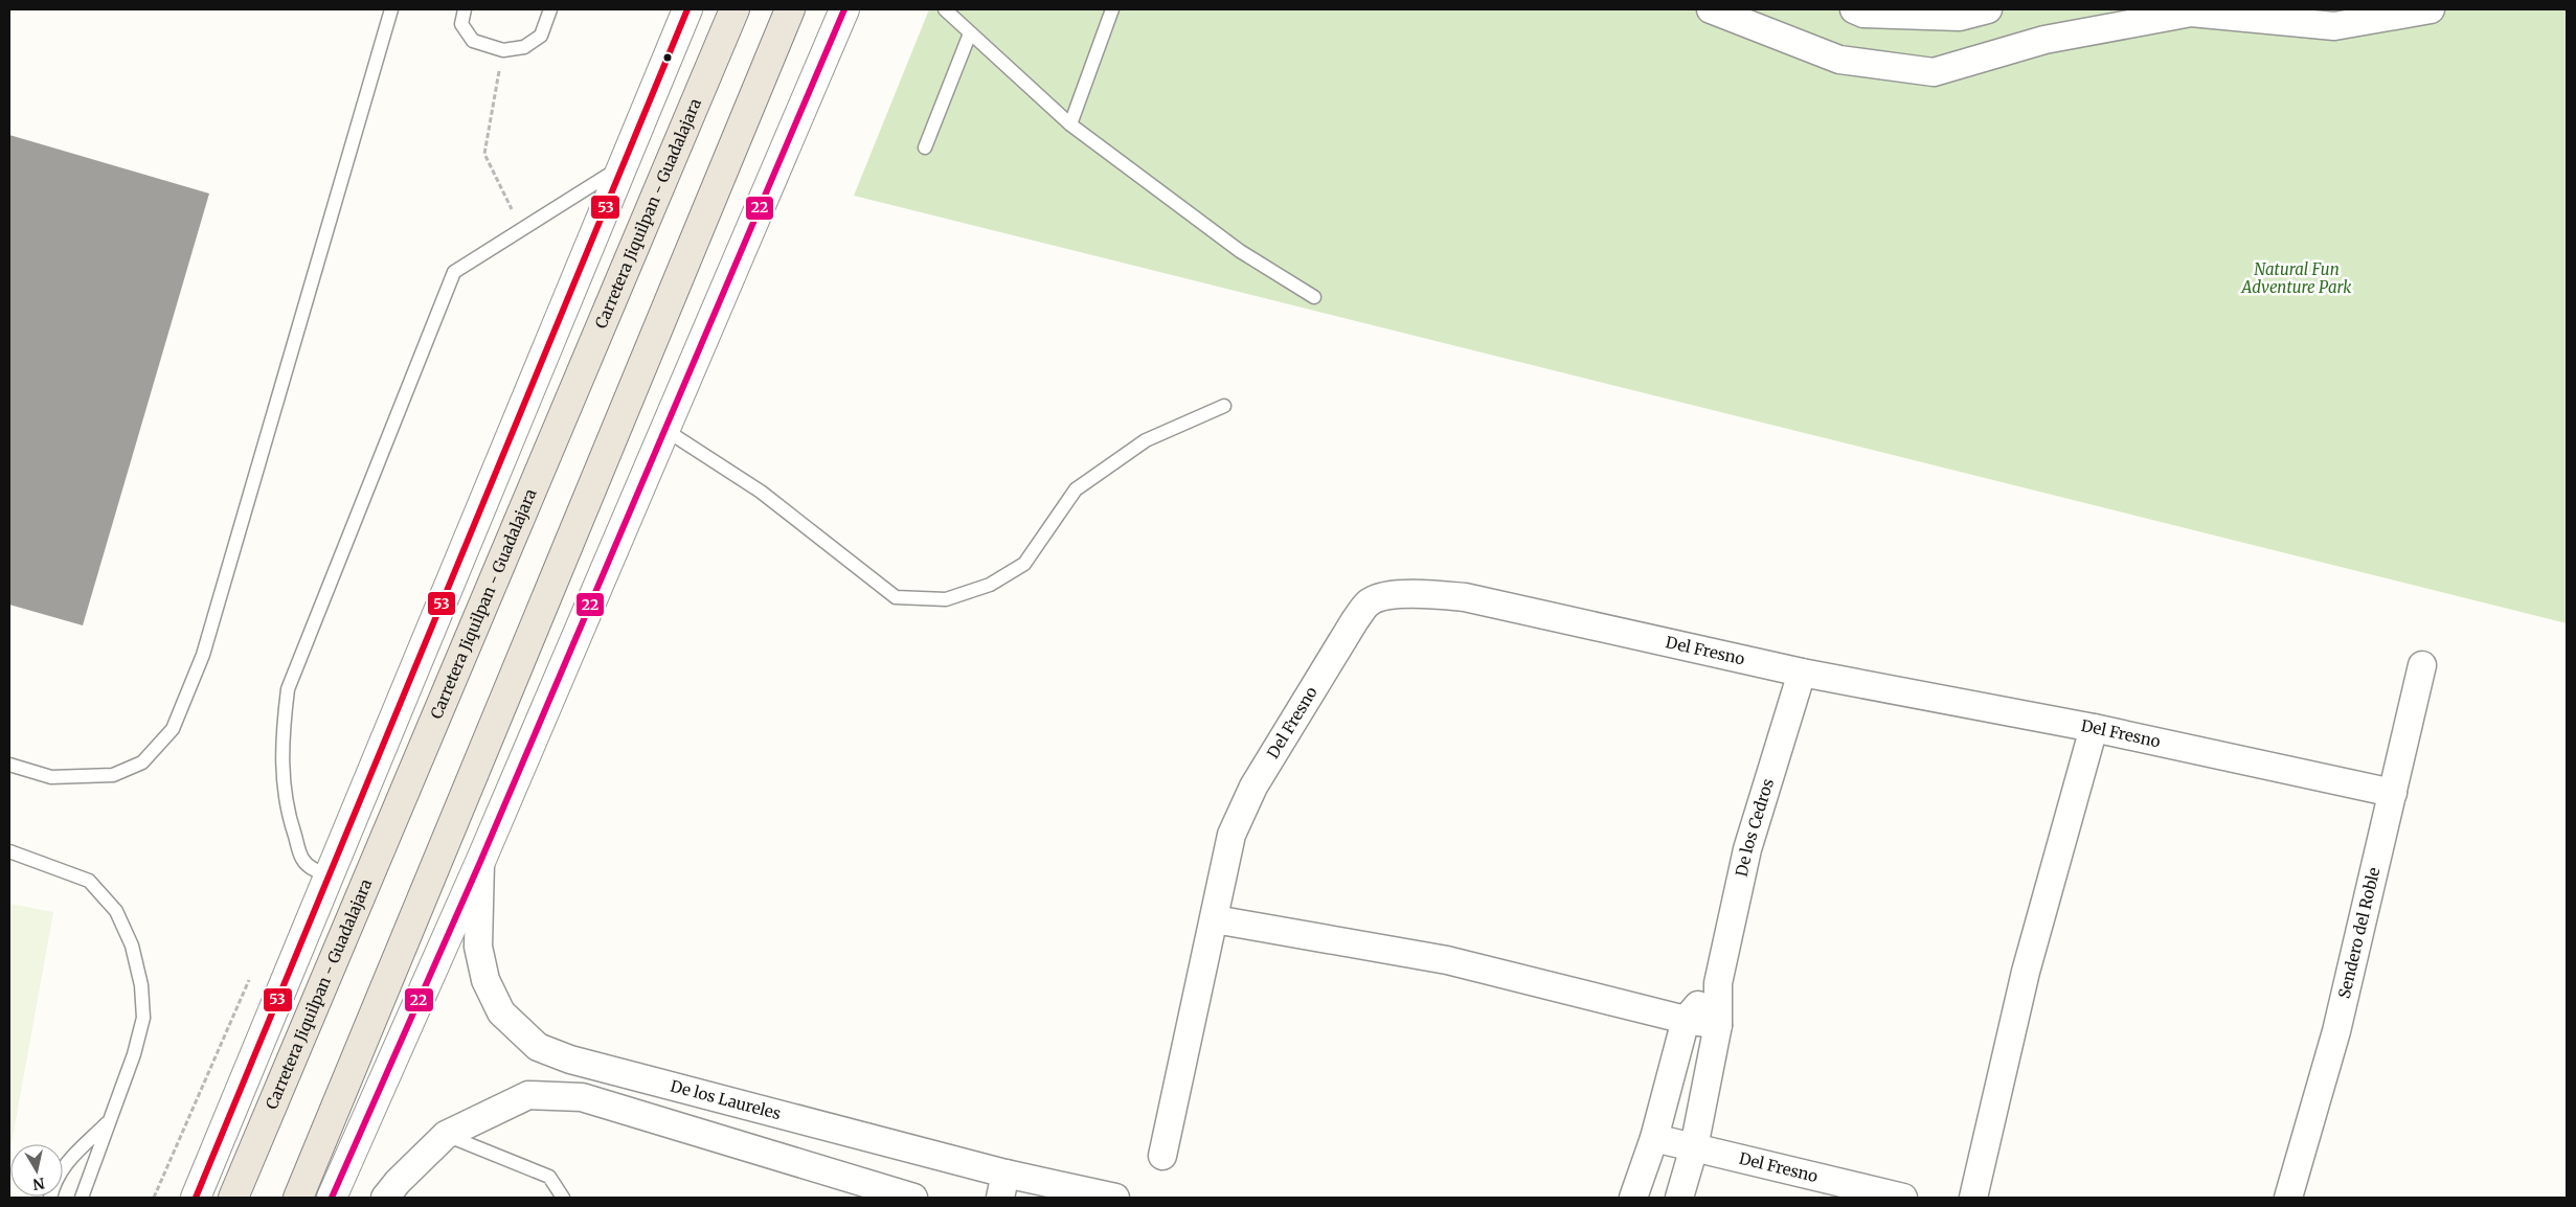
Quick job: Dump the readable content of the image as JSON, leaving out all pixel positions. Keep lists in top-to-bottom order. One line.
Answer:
{"streets":{"highway":["Carretera Jiquilpan - Guadalajara"],"street":["Del Fresno","De los Cedros","Sendero del Roble","De los Laureles"]},"crossings":[["Del Fresno","De los Cedros"],["Del Fresno","Sendero del Roble"]],"parks":["Natural Fun Adventure Park"],"lines":["transit line 53","transit line 22"],"north":"bottom"}
